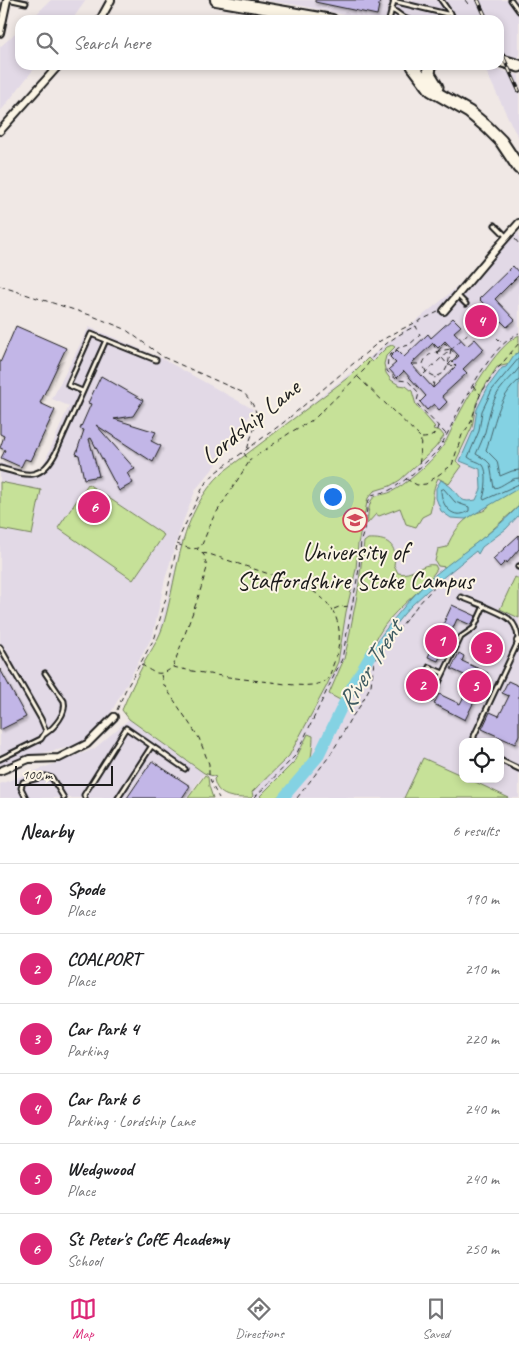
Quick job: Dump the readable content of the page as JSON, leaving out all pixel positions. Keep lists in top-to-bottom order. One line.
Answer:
{"streets":{"path":["Lordship Lane"]},"water":["River Trent"],"places":{"school or university":["University of Staffordshire Stoke Campus"]},"scale_bar":"100 m","page":{"search":"Search here","pins":["4","6","1","3","2","5"],"scale":"100 m","heading":["Nearby","6 results"],"list":[{"mark":"1","name":"Spode","note":"Place","value":"190 m"},{"mark":"2","name":"COALPORT","note":"Place","value":"210 m"},{"mark":"3","name":"Car Park 4","note":"Parking","value":"220 m"},{"mark":"4","name":"Car Park 6","note":"Parking · Lordship Lane","value":"240 m"},{"mark":"5","name":"Wedgwood","note":"Place","value":"240 m"},{"mark":"6","name":"St Peter's CofE Academy","note":"School","value":"250 m"}],"nav":["Map","Directions","Saved"]}}
